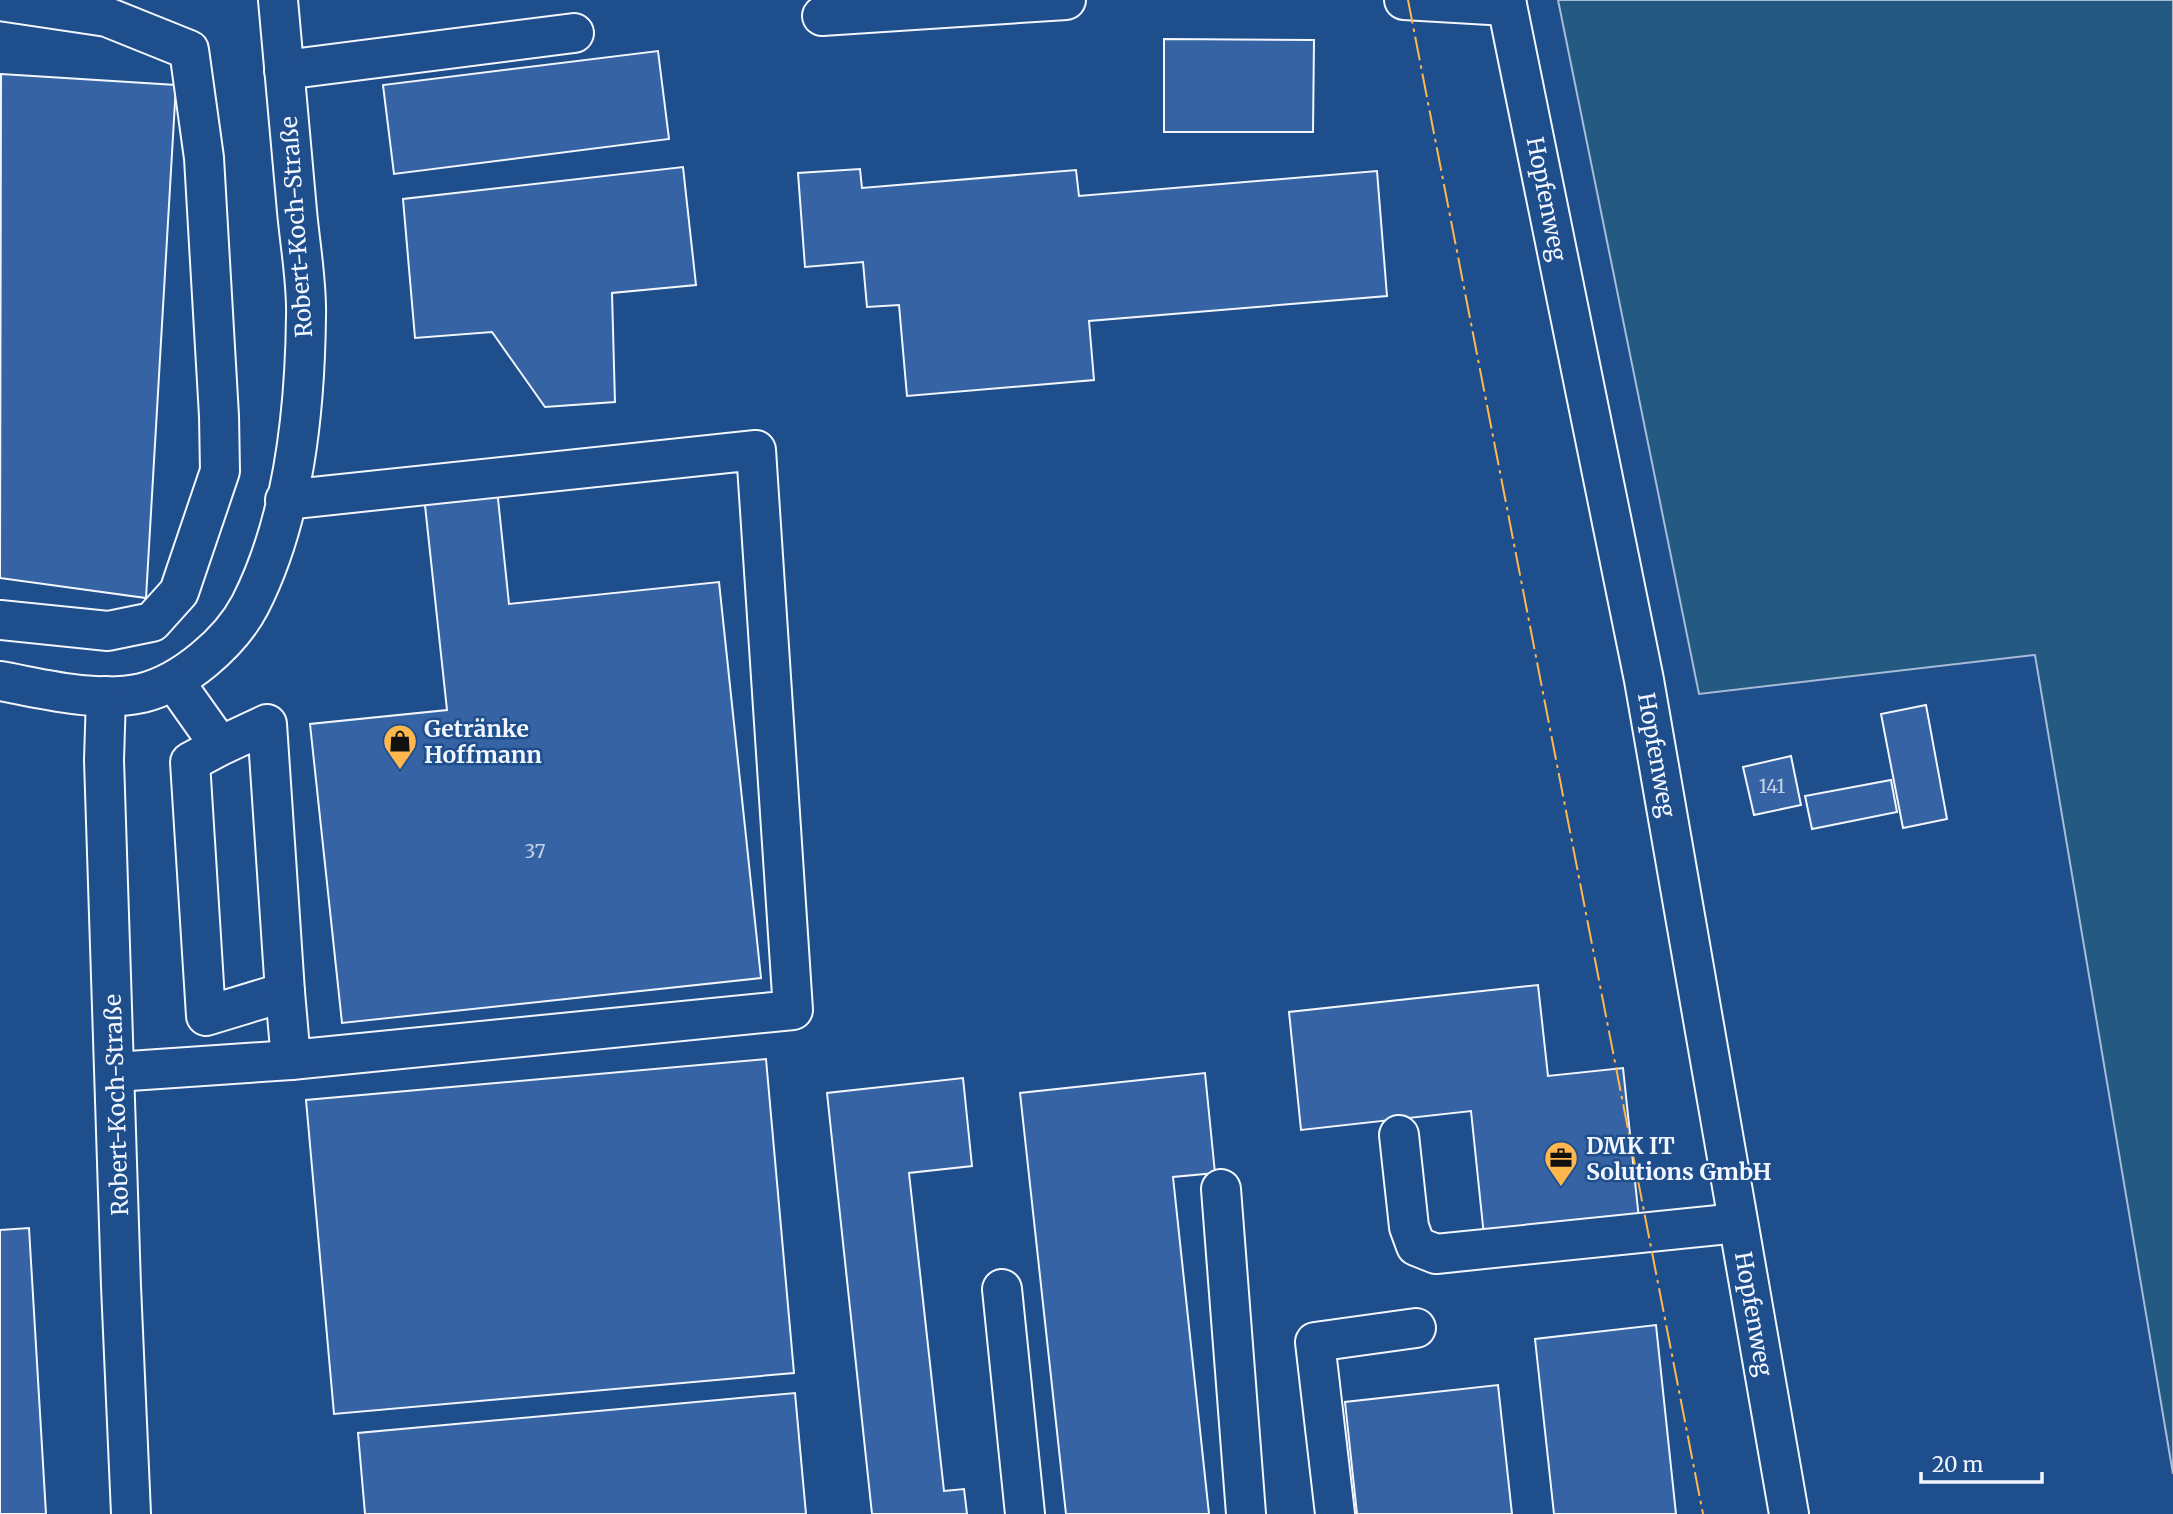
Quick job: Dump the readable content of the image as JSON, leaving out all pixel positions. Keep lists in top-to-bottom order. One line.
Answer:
{"streets":{"street":["Hopfenweg","Robert-Koch-Straße"]},"places":{"shop":["Getränke Hoffmann"],"office":["DMK IT Solutions GmbH"]},"house_numbers":["141","37"],"scale_bar":"20 m"}
